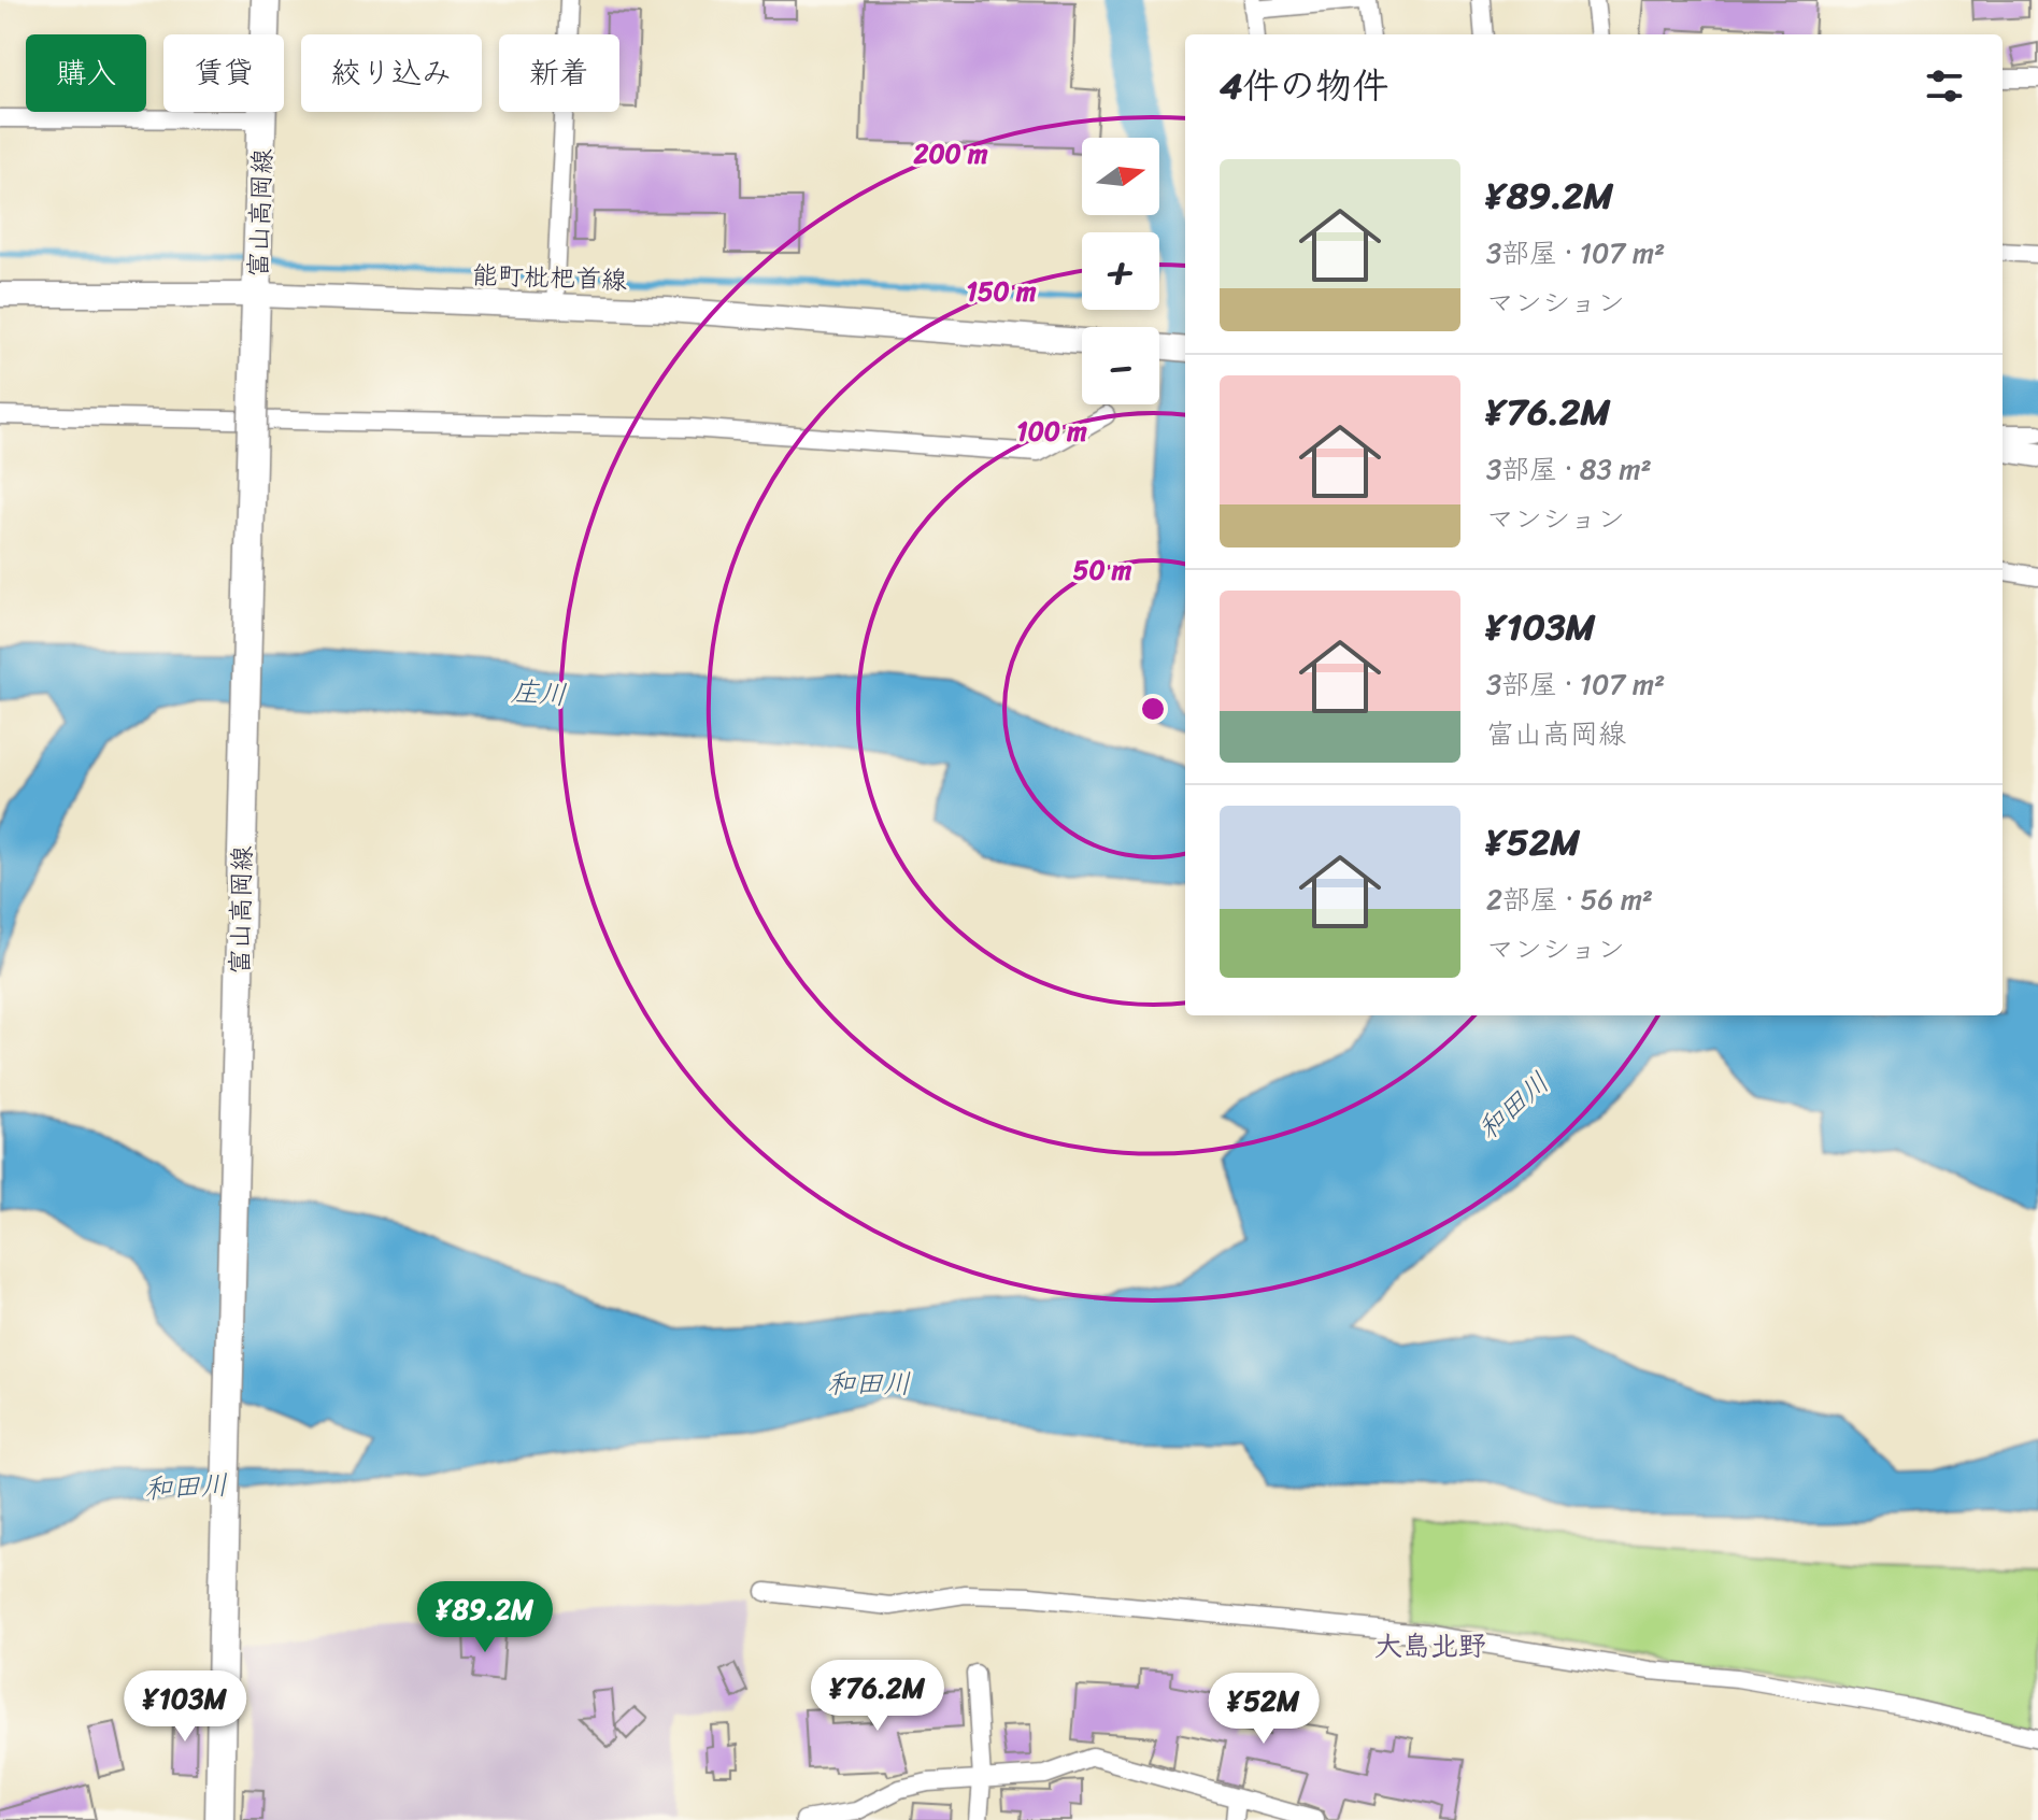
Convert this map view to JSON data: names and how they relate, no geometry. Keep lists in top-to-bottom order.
{
  "streets": {
    "main road": ["富山高岡線", "能町枇杷首線"]
  },
  "crossings": [
    ["富山高岡線", "能町枇杷首線"]
  ],
  "districts": ["大島北野"],
  "water": ["庄川", "和田川"],
  "north": "right",
  "page": {
    "chip": [
      "購入",
      "賃貸",
      "絞り込み",
      "新着"
    ],
    "heading": "4件の物件",
    "map_buttons": ["+", "−"],
    "list": [
      {
        "name": "¥89.2M",
        "note": "3部屋 · 107 m² · マンション"
      },
      {
        "name": "¥76.2M",
        "note": "3部屋 · 83 m² · マンション"
      },
      {
        "name": "¥103M",
        "note": "3部屋 · 107 m² · 富山高岡線"
      },
      {
        "name": "¥52M",
        "note": "2部屋 · 56 m² · マンション"
      }
    ],
    "price": [
      "¥89.2M",
      "¥76.2M",
      "¥103M",
      "¥52M"
    ]
  },
  "rings": [
    "200 m",
    "150 m",
    "100 m",
    "50 m"
  ]
}
